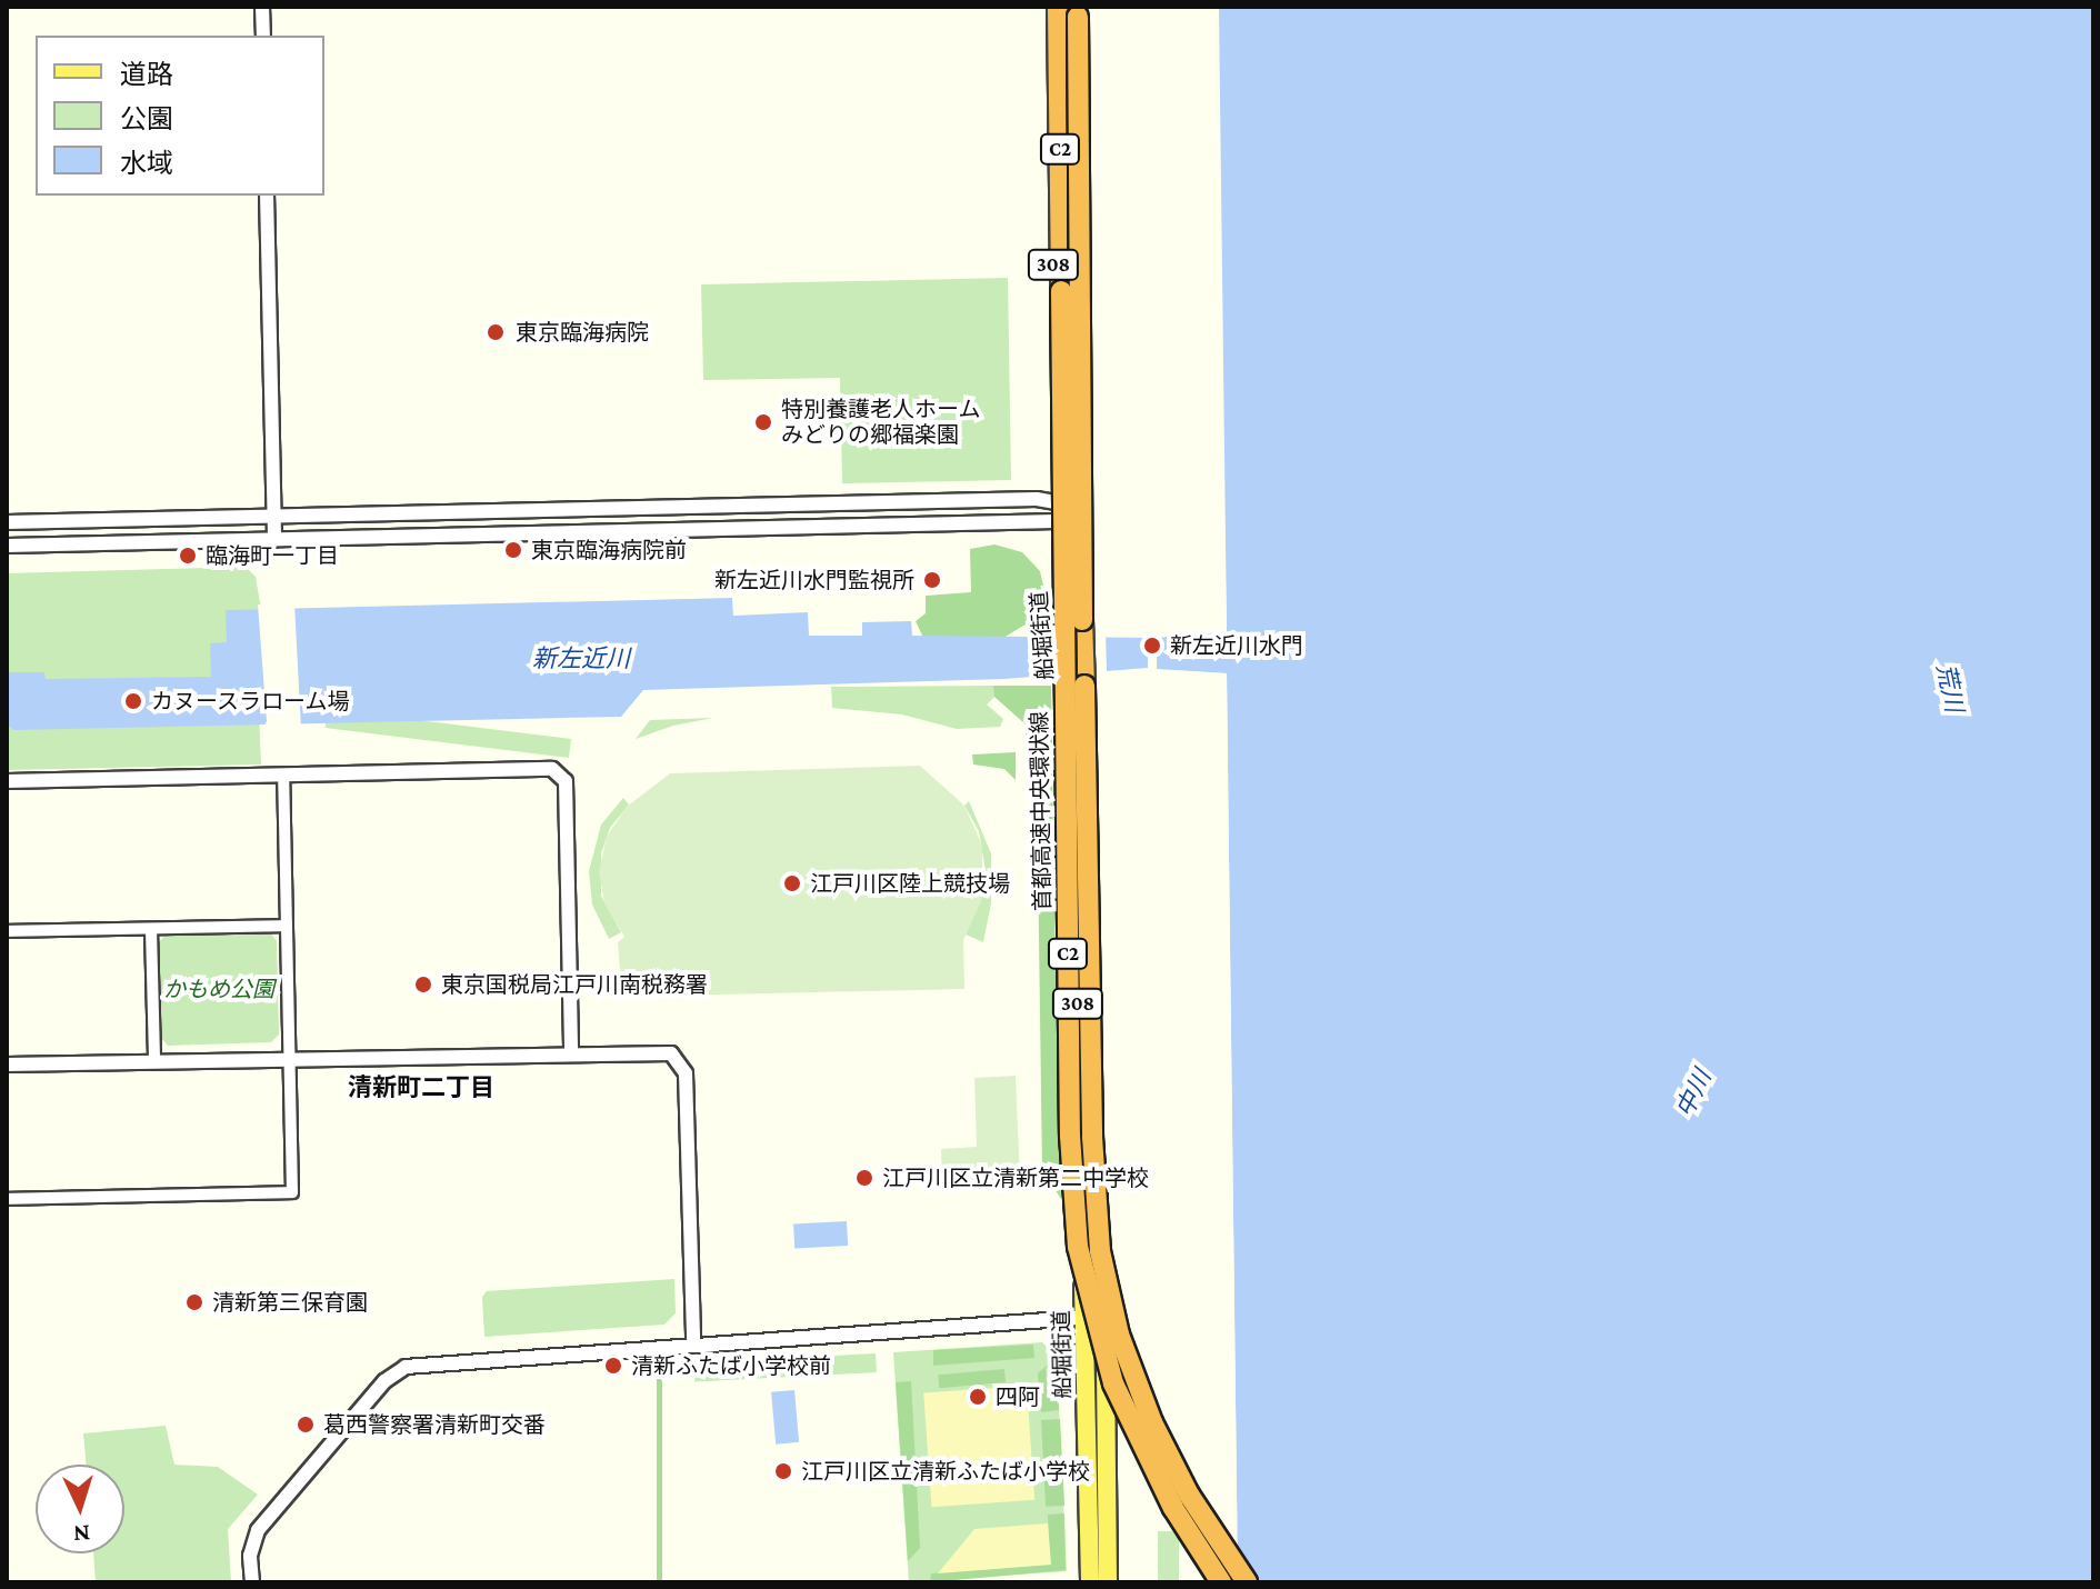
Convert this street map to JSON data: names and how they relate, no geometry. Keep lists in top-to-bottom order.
{
  "streets": {
    "highway": ["C2", "首都高速中央環状線"],
    "main road": ["308", "船堀街道"]
  },
  "crossings": [
    ["船堀街道", "首都高速中央環状線"]
  ],
  "districts": ["清新町二丁目"],
  "water": ["新左近川", "荒川", "中川"],
  "parks": ["かもめ公園"],
  "places": [
    "東京臨海病院",
    "特別養護老人ホーム みどりの郷福楽園",
    "東京臨海病院前",
    "臨海町一丁目",
    "新左近川水門監視所",
    "新左近川水門",
    "カヌースラローム場",
    "江戸川区陸上競技場",
    "東京国税局江戸川南税務署",
    "江戸川区立清新第二中学校",
    "清新第三保育園",
    "清新ふたば小学校前",
    "四阿",
    "葛西警察署清新町交番",
    "江戸川区立清新ふたば小学校"
  ],
  "legend": ["道路", "公園", "水域"],
  "north": "bottom"
}
